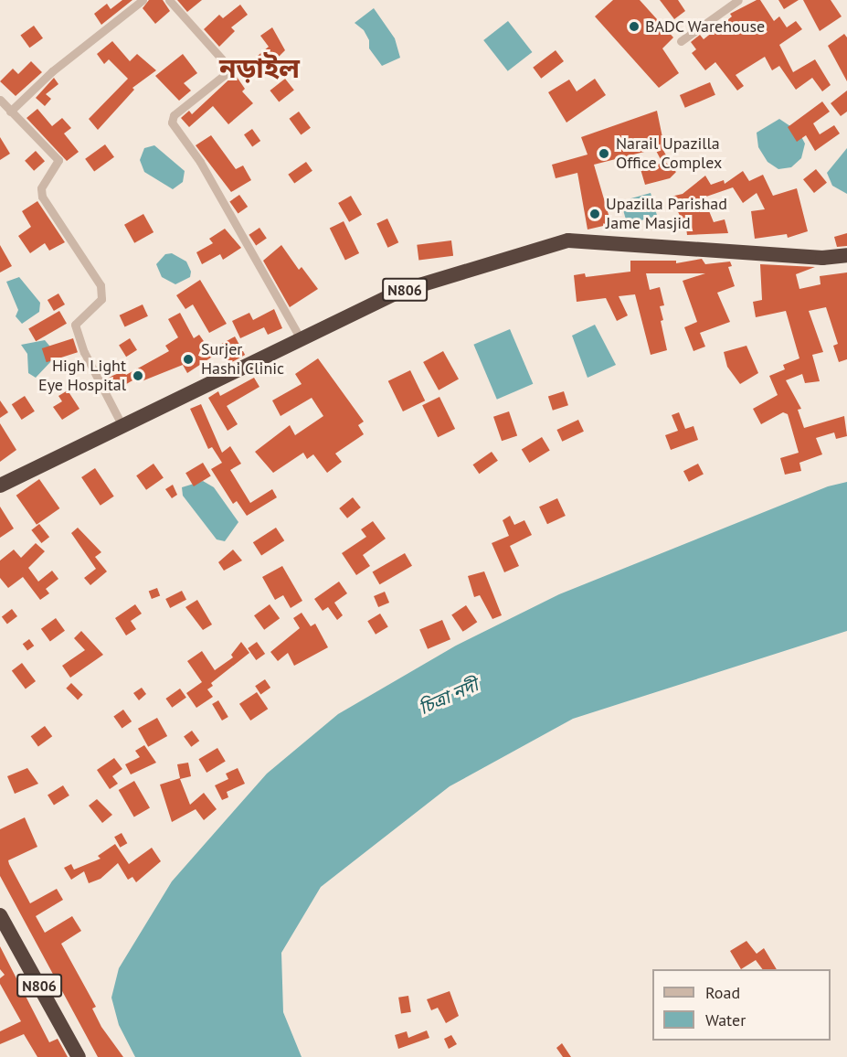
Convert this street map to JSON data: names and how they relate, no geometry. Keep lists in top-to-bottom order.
{
  "streets": {
    "highway": ["N806"]
  },
  "districts": ["নড়াইল"],
  "water": ["চিত্রা নদী"],
  "places": [
    "BADC Warehouse",
    "Narail Upazilla Office Complex",
    "Upazilla Parishad Jame Masjid",
    "Surjer Hashi Clinic",
    "High Light Eye Hospital"
  ],
  "legend": ["Road", "Water"]
}
